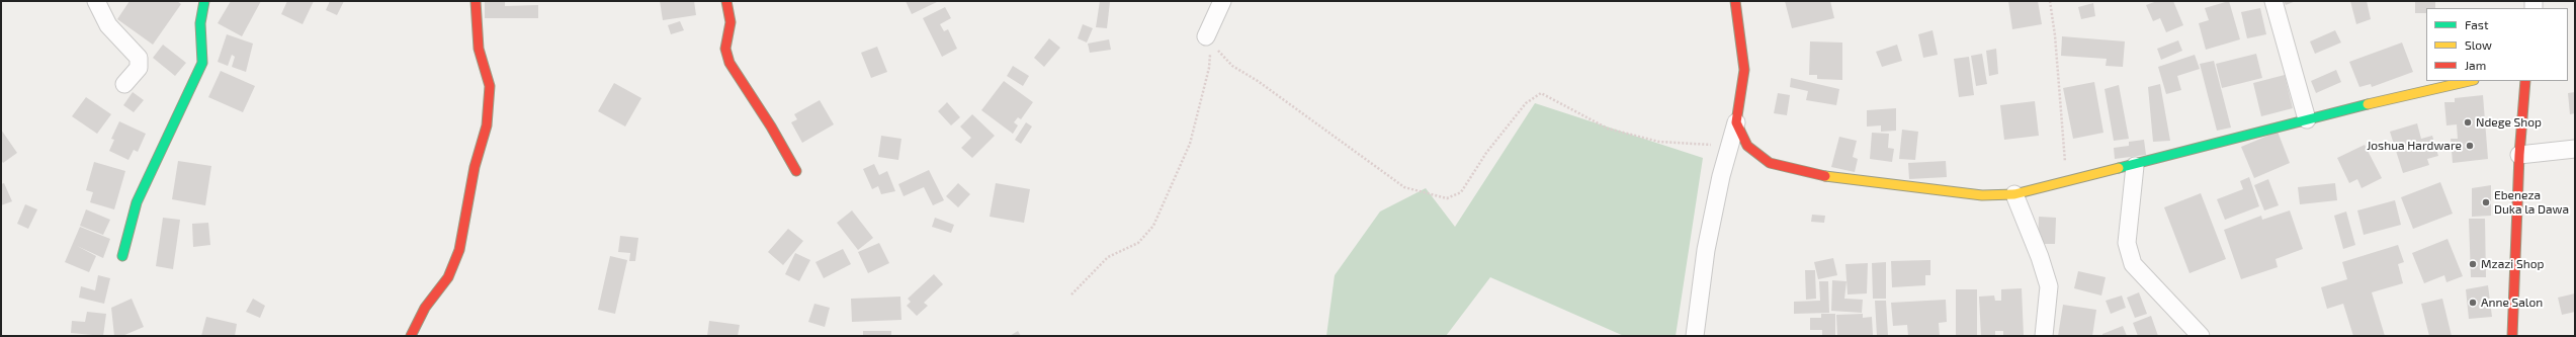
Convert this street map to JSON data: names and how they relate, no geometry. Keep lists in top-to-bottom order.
{
  "places": [
    "Ndege Shop",
    "Joshua Hardware",
    "Ebeneza Duka la Dawa",
    "Mzazi Shop",
    "Anne Salon"
  ],
  "legend": ["Fast", "Slow", "Jam"]
}
